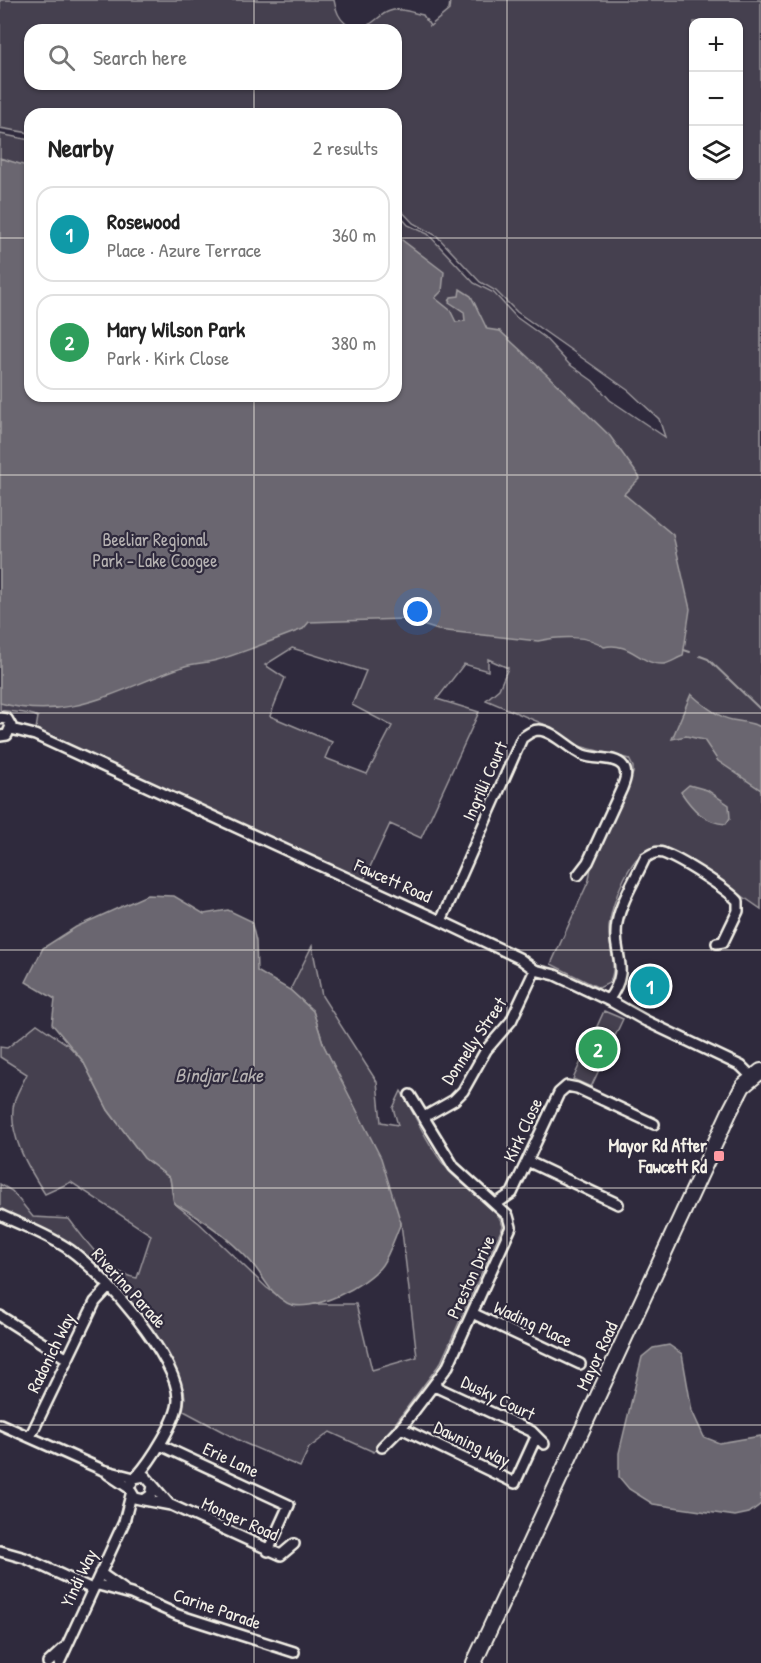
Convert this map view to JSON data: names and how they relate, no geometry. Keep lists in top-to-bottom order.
{
  "streets": {
    "main road": ["Mayor Road"],
    "street": [
      "Ingrilli Court",
      "Fawcett Road",
      "Donnelly Street",
      "Kirk Close",
      "Preston Drive",
      "Riverina Parade",
      "Wading Place",
      "Radonich Way",
      "Dusky Court",
      "Dawning Way",
      "Erie Lane",
      "Monger Road",
      "Yindi Way",
      "Carine Parade"
    ]
  },
  "crossings": [
    ["Ingrilli Court", "Fawcett Road"],
    ["Fawcett Road", "Donnelly Street"],
    ["Fawcett Road", "Mayor Road"],
    ["Donnelly Street", "Preston Drive"],
    ["Kirk Close", "Preston Drive"],
    ["Preston Drive", "Wading Place"],
    ["Preston Drive", "Dusky Court"],
    ["Preston Drive", "Dawning Way"],
    ["Riverina Parade", "Radonich Way"],
    ["Riverina Parade", "Yindi Way"],
    ["Dusky Court", "Dawning Way"],
    ["Erie Lane", "Monger Road"],
    ["Erie Lane", "Yindi Way"],
    ["Monger Road", "Yindi Way"],
    ["Yindi Way", "Carine Parade"]
  ],
  "water": ["Bindjar Lake"],
  "parks": ["Beeliar Regional Park - Lake Coogee"],
  "places": {
    "transit": ["Mayor Rd After Fawcett Rd"]
  },
  "page": {
    "map_buttons": ["+", "−"],
    "search": "Search here",
    "heading": ["Nearby", "2 results"],
    "list": [
      {
        "mark": "1",
        "name": "Rosewood",
        "note": "Place · Azure Terrace",
        "value": "360 m"
      },
      {
        "mark": "2",
        "name": "Mary Wilson Park",
        "note": "Park · Kirk Close",
        "value": "380 m"
      }
    ],
    "pins": ["1", "2"]
  }
}
